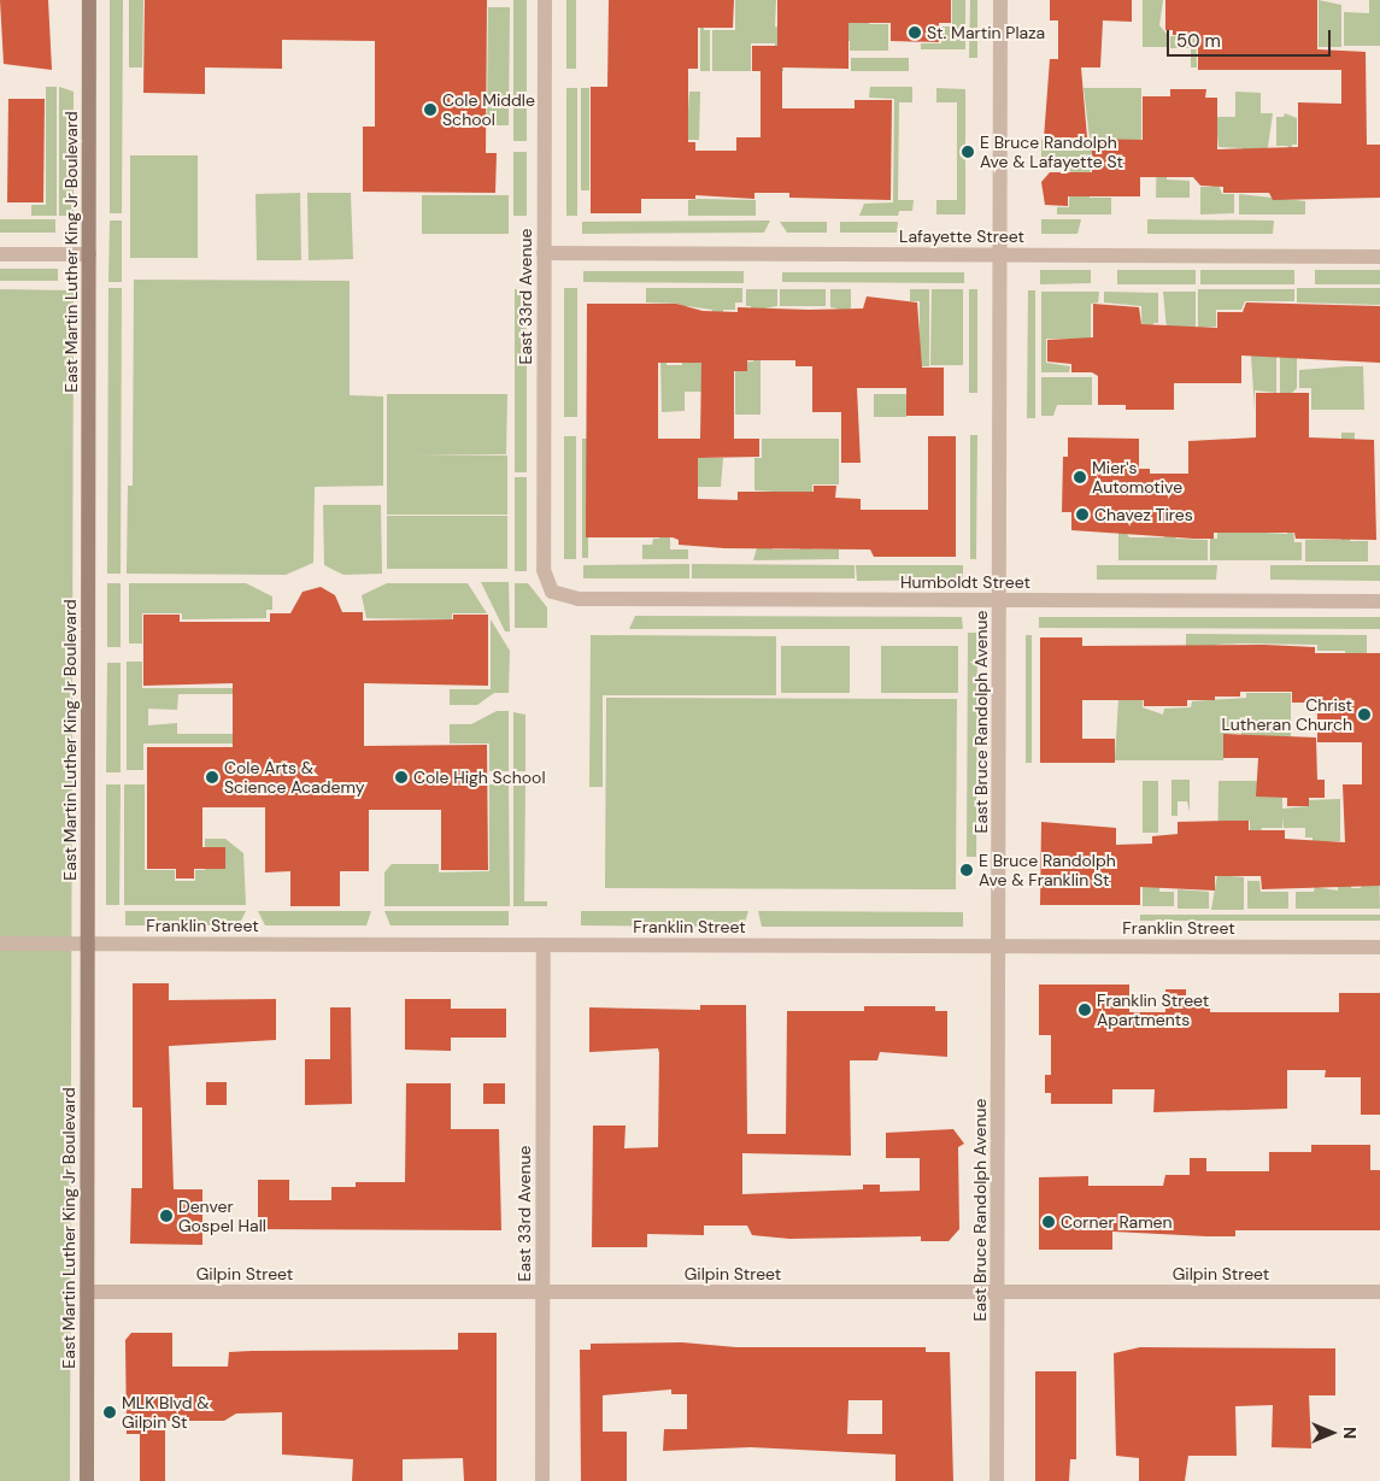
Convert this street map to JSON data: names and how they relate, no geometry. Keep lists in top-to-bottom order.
{
  "streets": {
    "main road": ["East Martin Luther King Jr Boulevard"],
    "street": [
      "Lafayette Street",
      "East 33rd Avenue",
      "Humboldt Street",
      "East Bruce Randolph Avenue",
      "Franklin Street",
      "Gilpin Street"
    ]
  },
  "crossings": [
    ["Lafayette Street", "East 33rd Avenue"],
    ["Lafayette Street", "East Bruce Randolph Avenue"],
    ["East Martin Luther King Jr Boulevard", "Franklin Street"],
    ["East Martin Luther King Jr Boulevard", "Gilpin Street"],
    ["East 33rd Avenue", "Humboldt Street"],
    ["East 33rd Avenue", "Franklin Street"],
    ["East 33rd Avenue", "Gilpin Street"],
    ["Humboldt Street", "East Bruce Randolph Avenue"],
    ["East Bruce Randolph Avenue", "Franklin Street"],
    ["East Bruce Randolph Avenue", "Gilpin Street"]
  ],
  "places": [
    "St. Martin Plaza",
    "Cole Middle School",
    "E Bruce Randolph Ave & Lafayette St",
    "Mier's Automotive",
    "Chavez Tires",
    "Christ Lutheran Church",
    "Cole Arts & Science Academy",
    "Cole High School",
    "E Bruce Randolph Ave & Franklin St",
    "Franklin Street Apartments",
    "Denver Gospel Hall",
    "Corner Ramen",
    "MLK Blvd & Gilpin St"
  ],
  "scale_bar": "50 m",
  "north": "right"
}
